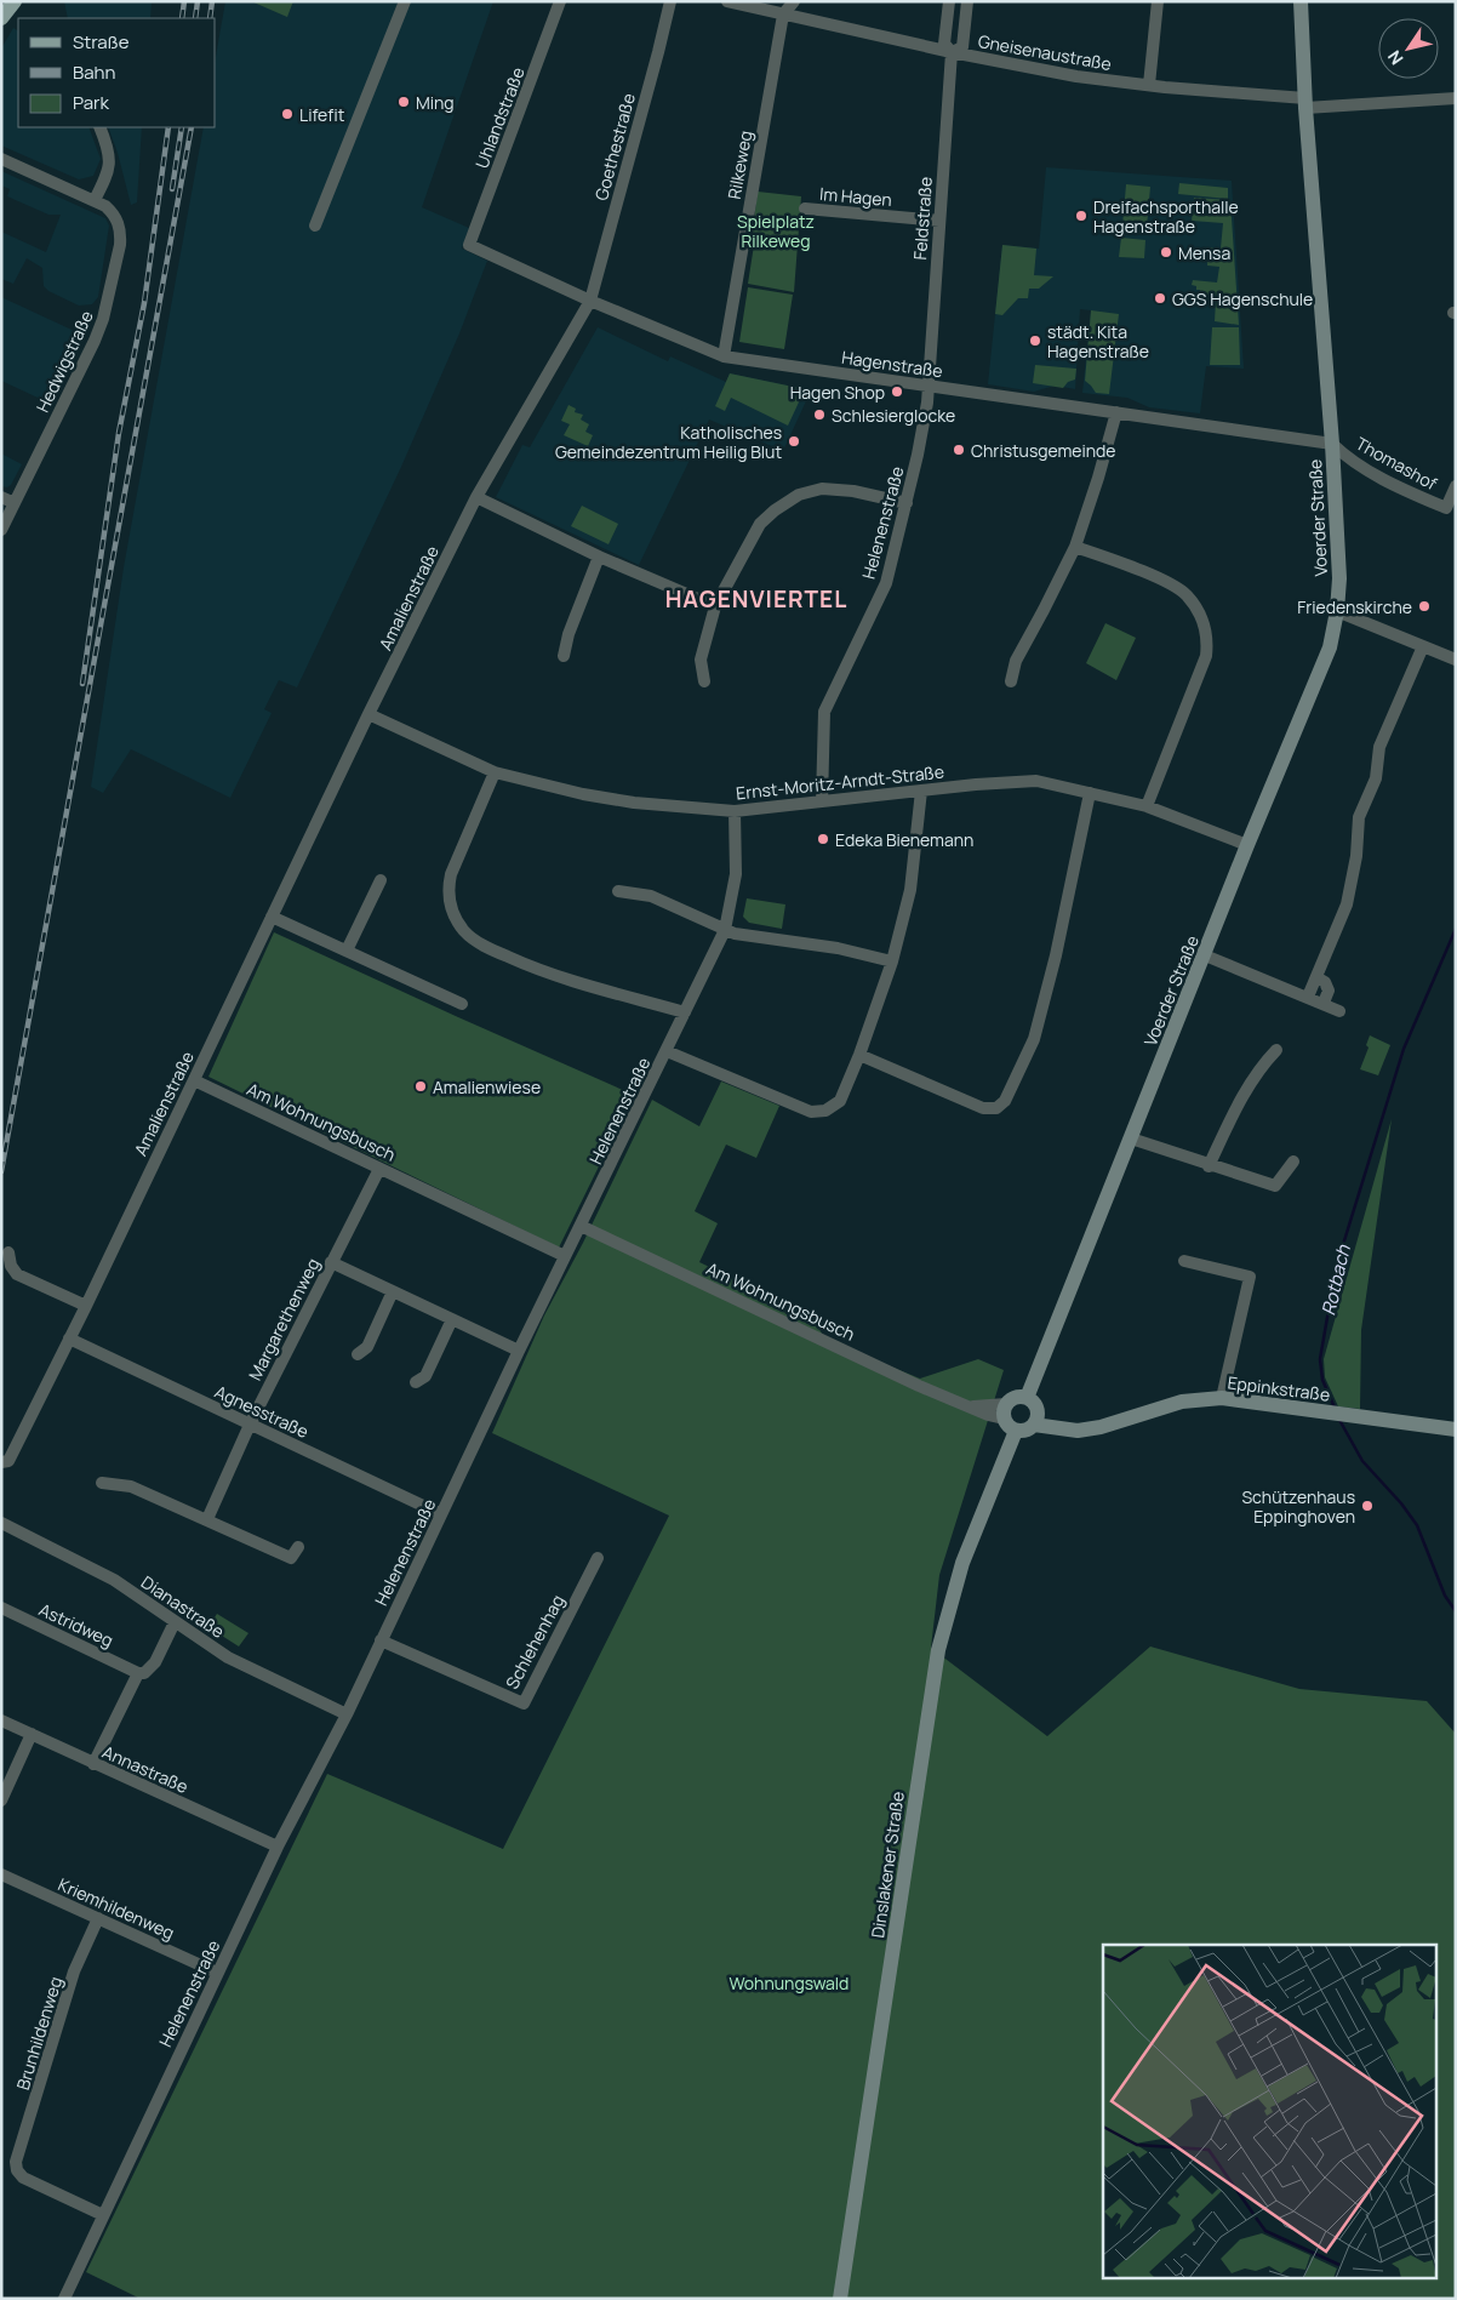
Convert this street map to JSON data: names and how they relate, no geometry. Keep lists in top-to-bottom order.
{
  "streets": {
    "main road": ["Voerder Straße", "Eppinkstraße", "Dinslakener Straße"],
    "street": [
      "Gneisenaustraße",
      "Uhlandstraße",
      "Goethestraße",
      "Rilkeweg",
      "Im Hagen",
      "Feldstraße",
      "Hedwigstraße",
      "Hagenstraße",
      "Thomashof",
      "Helenenstraße",
      "Amalienstraße",
      "Ernst-Moritz-Arndt-Straße",
      "Am Wohnungsbusch",
      "Margarethenweg",
      "Agnesstraße",
      "Dianastraße",
      "Astridweg",
      "Schlehenhag",
      "Annastraße",
      "Kriemhildenweg",
      "Brunhildenweg"
    ]
  },
  "crossings": [
    ["Gneisenaustraße", "Rilkeweg"],
    ["Gneisenaustraße", "Feldstraße"],
    ["Gneisenaustraße", "Voerder Straße"],
    ["Uhlandstraße", "Hagenstraße"],
    ["Goethestraße", "Hagenstraße"],
    ["Goethestraße", "Amalienstraße"],
    ["Rilkeweg", "Hagenstraße"],
    ["Im Hagen", "Feldstraße"],
    ["Feldstraße", "Hagenstraße"],
    ["Feldstraße", "Helenenstraße"],
    ["Hagenstraße", "Thomashof"],
    ["Hagenstraße", "Voerder Straße"],
    ["Hagenstraße", "Helenenstraße"],
    ["Hagenstraße", "Amalienstraße"],
    ["Thomashof", "Voerder Straße"],
    ["Voerder Straße", "Ernst-Moritz-Arndt-Straße"],
    ["Voerder Straße", "Am Wohnungsbusch"],
    ["Voerder Straße", "Eppinkstraße"],
    ["Voerder Straße", "Dinslakener Straße"],
    ["Helenenstraße", "Ernst-Moritz-Arndt-Straße"],
    ["Helenenstraße", "Am Wohnungsbusch"],
    ["Helenenstraße", "Agnesstraße"],
    ["Helenenstraße", "Dianastraße"],
    ["Helenenstraße", "Schlehenhag"],
    ["Helenenstraße", "Annastraße"],
    ["Helenenstraße", "Kriemhildenweg"],
    ["Helenenstraße", "Brunhildenweg"],
    ["Amalienstraße", "Ernst-Moritz-Arndt-Straße"],
    ["Amalienstraße", "Am Wohnungsbusch"],
    ["Amalienstraße", "Agnesstraße"],
    ["Am Wohnungsbusch", "Margarethenweg"],
    ["Am Wohnungsbusch", "Eppinkstraße"],
    ["Am Wohnungsbusch", "Dinslakener Straße"],
    ["Margarethenweg", "Agnesstraße"],
    ["Eppinkstraße", "Dinslakener Straße"],
    ["Kriemhildenweg", "Brunhildenweg"]
  ],
  "districts": ["HAGENVIERTEL"],
  "water": ["Rotbach"],
  "parks": ["Spielplatz Rilkeweg", "Wohnungswald"],
  "places": [
    "Ming",
    "Lifefit",
    "Dreifachsporthalle Hagenstraße",
    "Mensa",
    "GGS Hagenschule",
    "städt. Kita Hagenstraße",
    "Hagen Shop",
    "Schlesierglocke",
    "Katholisches Gemeindezentrum Heilig Blut",
    "Christusgemeinde",
    "Friedenskirche",
    "Edeka Bienemann",
    "Amalienwiese",
    "Schützenhaus Eppinghoven"
  ],
  "legend": ["Straße", "Bahn", "Park"],
  "north": "bottom left"
}
